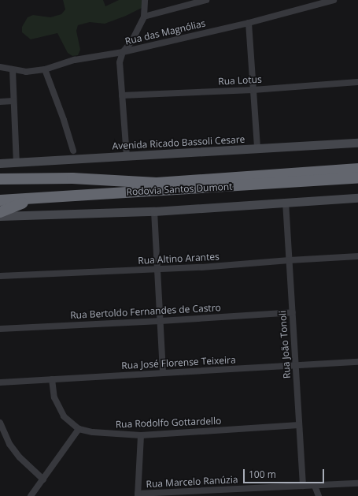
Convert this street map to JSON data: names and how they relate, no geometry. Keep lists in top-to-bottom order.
{
  "streets": {
    "highway": ["Rodovia Santos Dumont"],
    "street": [
      "Rua das Magnólias",
      "Rua Lotus",
      "Avenida Ricado Bassoli Cesare",
      "Rua Altino Arantes",
      "Rua Bertoldo Fernandes de Castro",
      "Rua João Tonoli",
      "Rua José Florense Teixeira",
      "Rua Rodolfo Gottardello",
      "Rua Marcelo Ranúzia"
    ]
  },
  "crossings": [
    ["Rua Altino Arantes", "Rua João Tonoli"],
    ["Rua Bertoldo Fernandes de Castro", "Rua João Tonoli"],
    ["Rua João Tonoli", "Rua José Florense Teixeira"],
    ["Rua João Tonoli", "Rua Rodolfo Gottardello"],
    ["Rua João Tonoli", "Rua Marcelo Ranúzia"]
  ],
  "scale_bar": "100 m"
}
